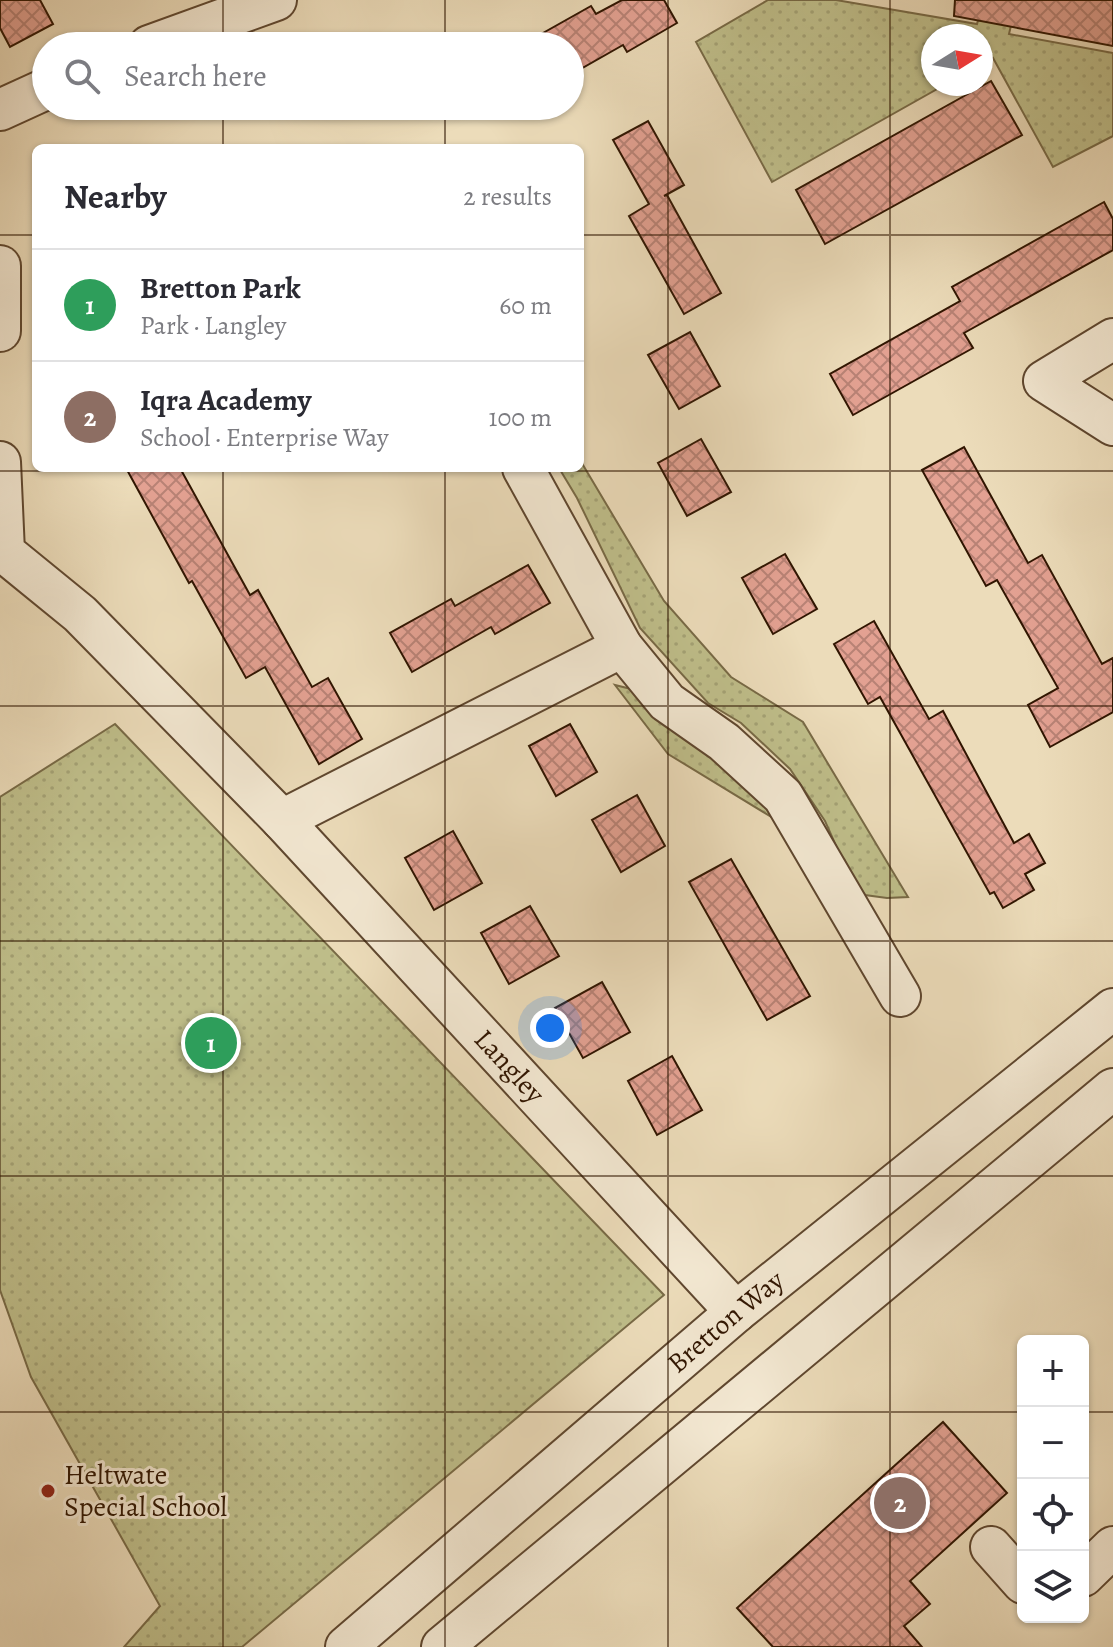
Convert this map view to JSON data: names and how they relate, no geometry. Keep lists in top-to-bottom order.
{
  "streets": {
    "street": ["Langley", "Bretton Way"]
  },
  "crossings": [
    ["Langley", "Bretton Way"]
  ],
  "places": ["Heltwate Special School"],
  "north": "right",
  "page": {
    "search": "Search here",
    "heading": ["Nearby", "2 results"],
    "list": [
      {
        "mark": "1",
        "name": "Bretton Park",
        "note": "Park · Langley",
        "value": "60 m"
      },
      {
        "mark": "2",
        "name": "Iqra Academy",
        "note": "School · Enterprise Way",
        "value": "100 m"
      }
    ],
    "pins": ["1", "2"],
    "map_buttons": ["+", "−"]
  }
}
